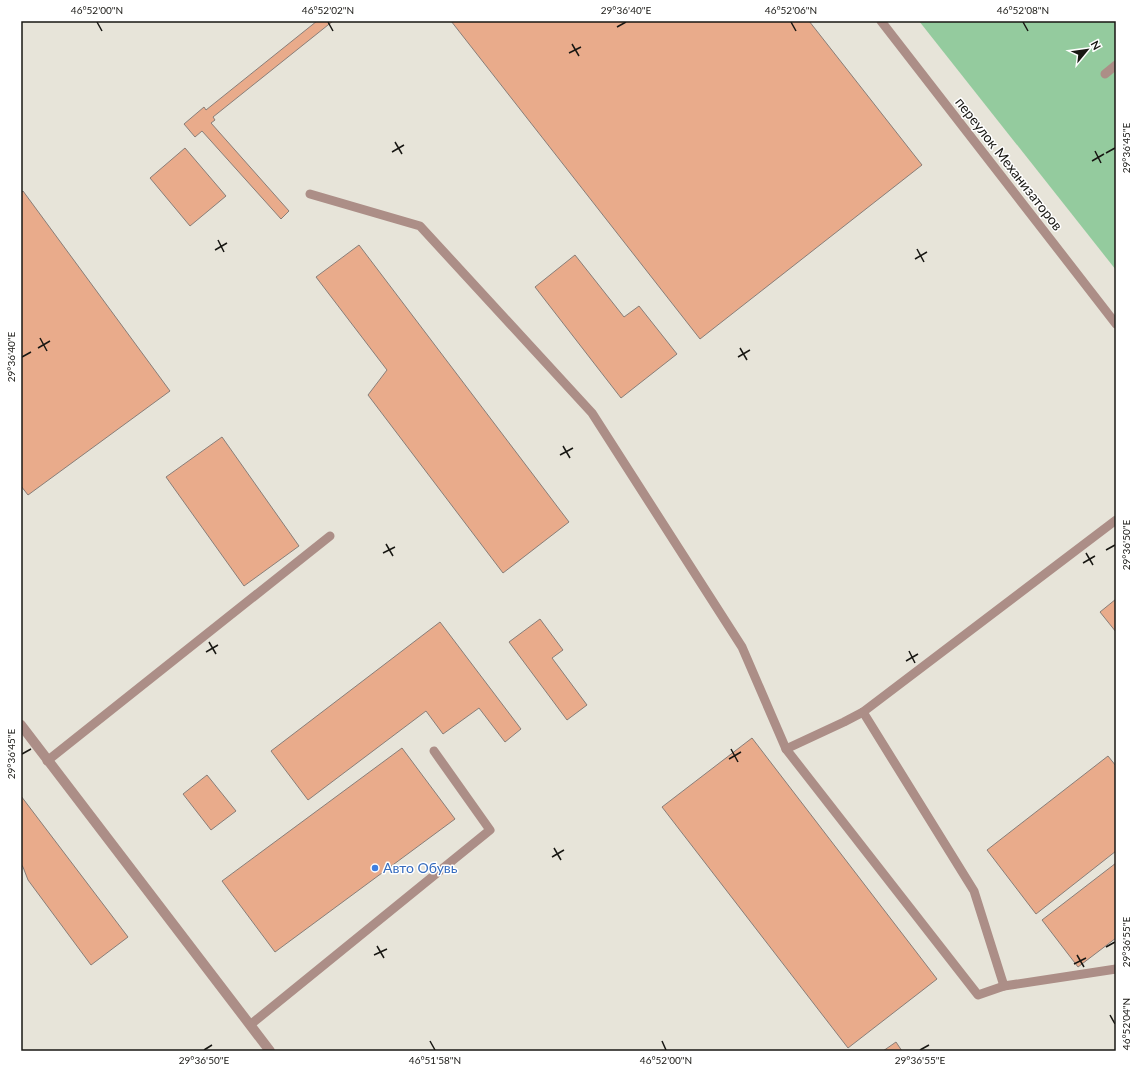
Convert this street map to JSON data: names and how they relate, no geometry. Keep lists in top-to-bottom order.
{
  "streets": {
    "lane": ["переулок Механизаторов"]
  },
  "places": ["Авто Обувь"],
  "north": "top right",
  "coordinates": [
    "46°52'00\"N",
    "46°52'02\"N",
    "29°36'40\"E",
    "46°52'06\"N",
    "46°52'08\"N",
    "29°36'45\"E",
    "29°36'50\"E",
    "29°36'55\"E",
    "46°52'04\"N",
    "46°51'58\"N"
  ]
}
